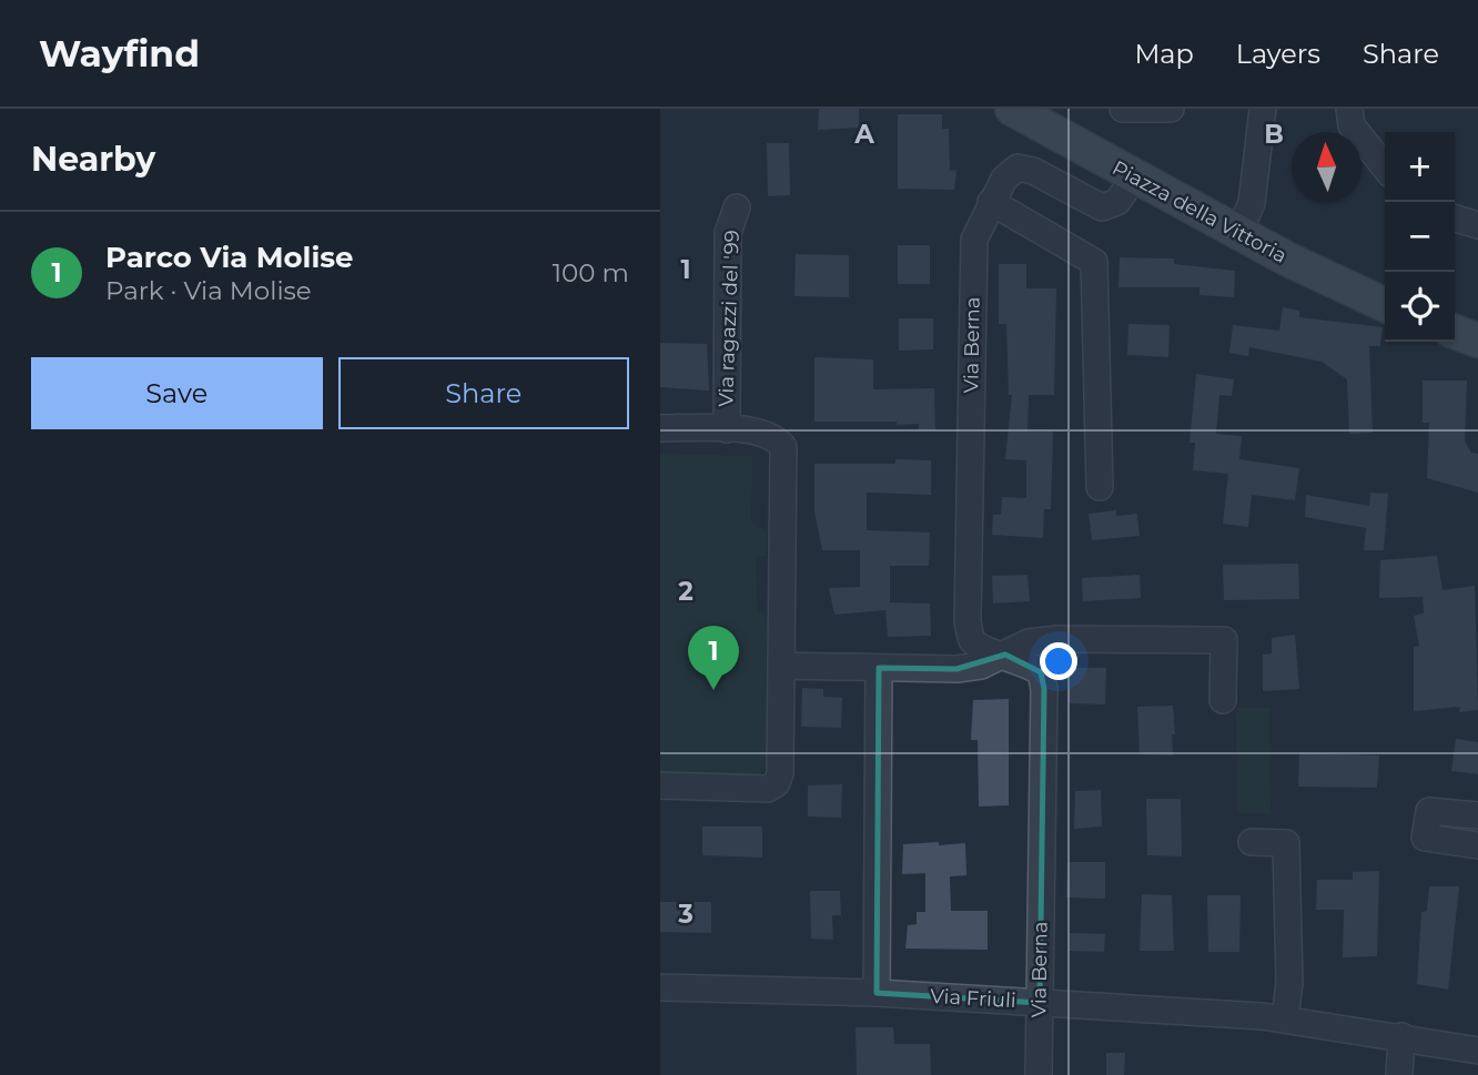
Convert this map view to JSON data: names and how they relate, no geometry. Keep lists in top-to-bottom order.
{
  "streets": {
    "main road": ["Piazza della Vittoria"],
    "street": ["Via ragazzi del '99", "Via Berna", "Via Friuli"]
  },
  "crossings": [
    ["Piazza della Vittoria", "Via Berna"],
    ["Via Berna", "Via Friuli"]
  ],
  "north": "top",
  "page": {
    "header": "Wayfind",
    "nav": ["Map", "Layers", "Share"],
    "heading": "Nearby",
    "map_buttons": ["+", "−"],
    "list": [
      {
        "mark": "1",
        "name": "Parco Via Molise",
        "note": "Park · Via Molise",
        "value": "100 m"
      }
    ],
    "buttons": ["Save", "Share"],
    "pins": "1"
  },
  "grid": {
    "columns": ["A", "B"],
    "rows": ["1", "2", "3"]
  }
}
